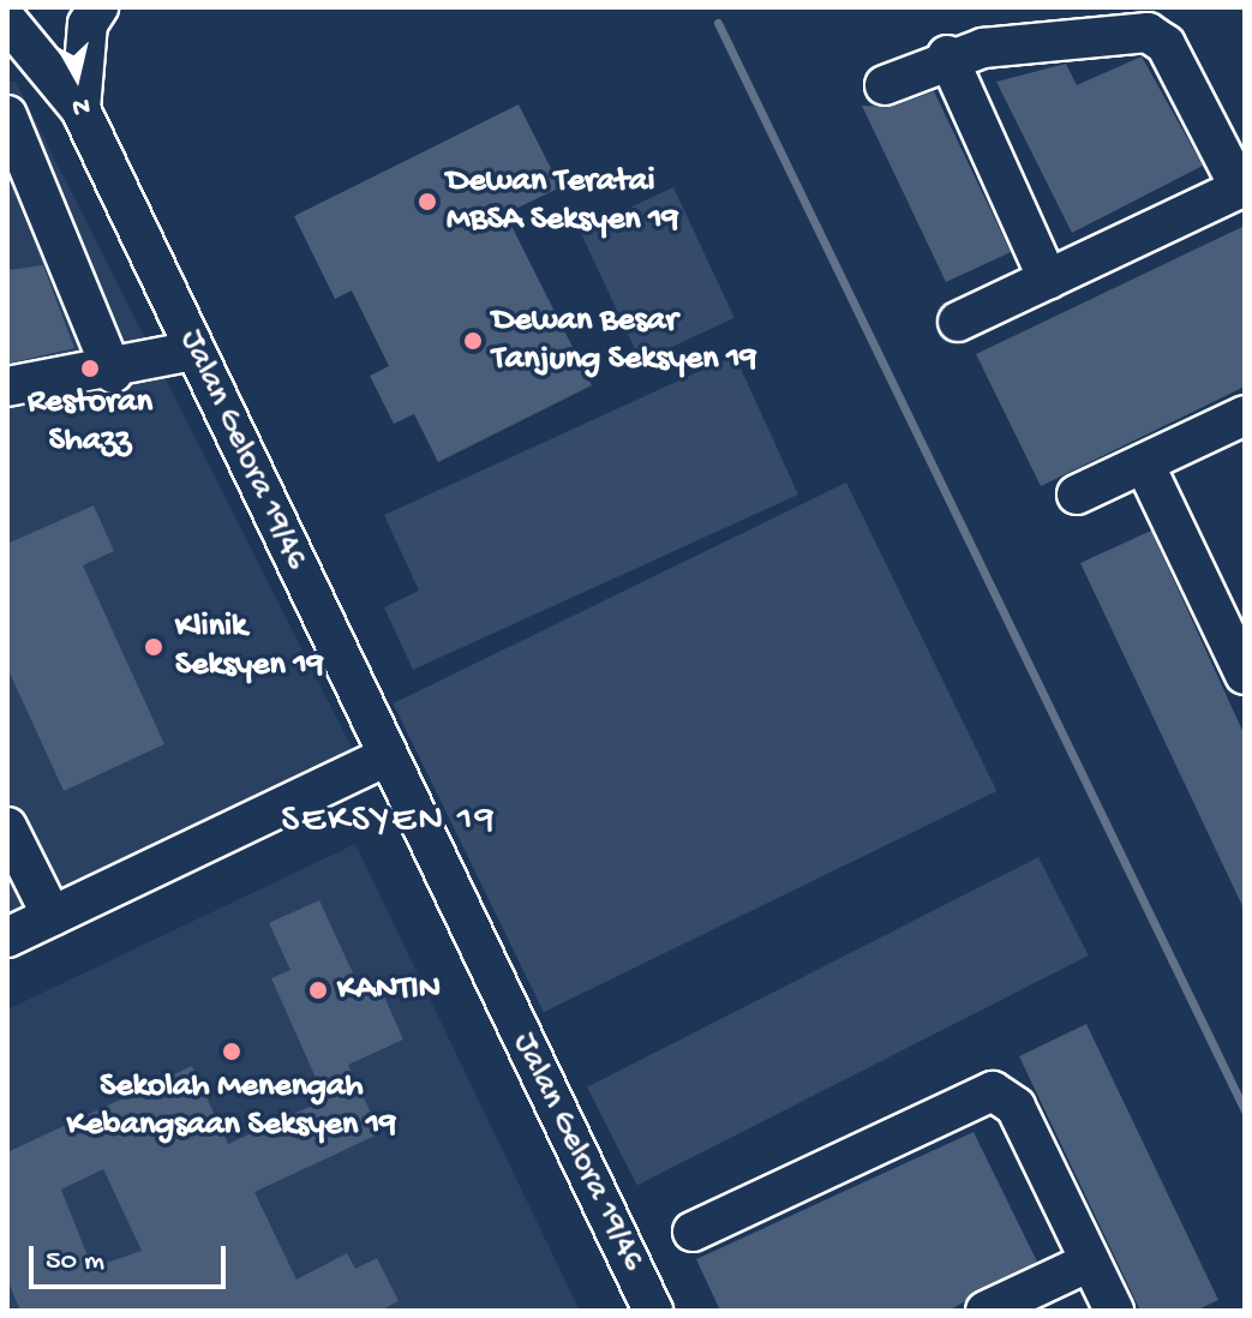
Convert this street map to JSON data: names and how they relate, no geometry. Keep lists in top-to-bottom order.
{
  "streets": {
    "street": ["Jalan Gelora 19/46"]
  },
  "districts": ["SEKSYEN 19"],
  "places": [
    "Dewan Teratai MBSA Seksyen 19",
    "Dewan Besar Tanjung Seksyen 19",
    "Restoran Shazz",
    "Klinik Seksyen 19",
    "KANTIN",
    "Sekolah Menengah Kebangsaan Seksyen 19"
  ],
  "scale_bar": "50 m",
  "north": "bottom"
}
